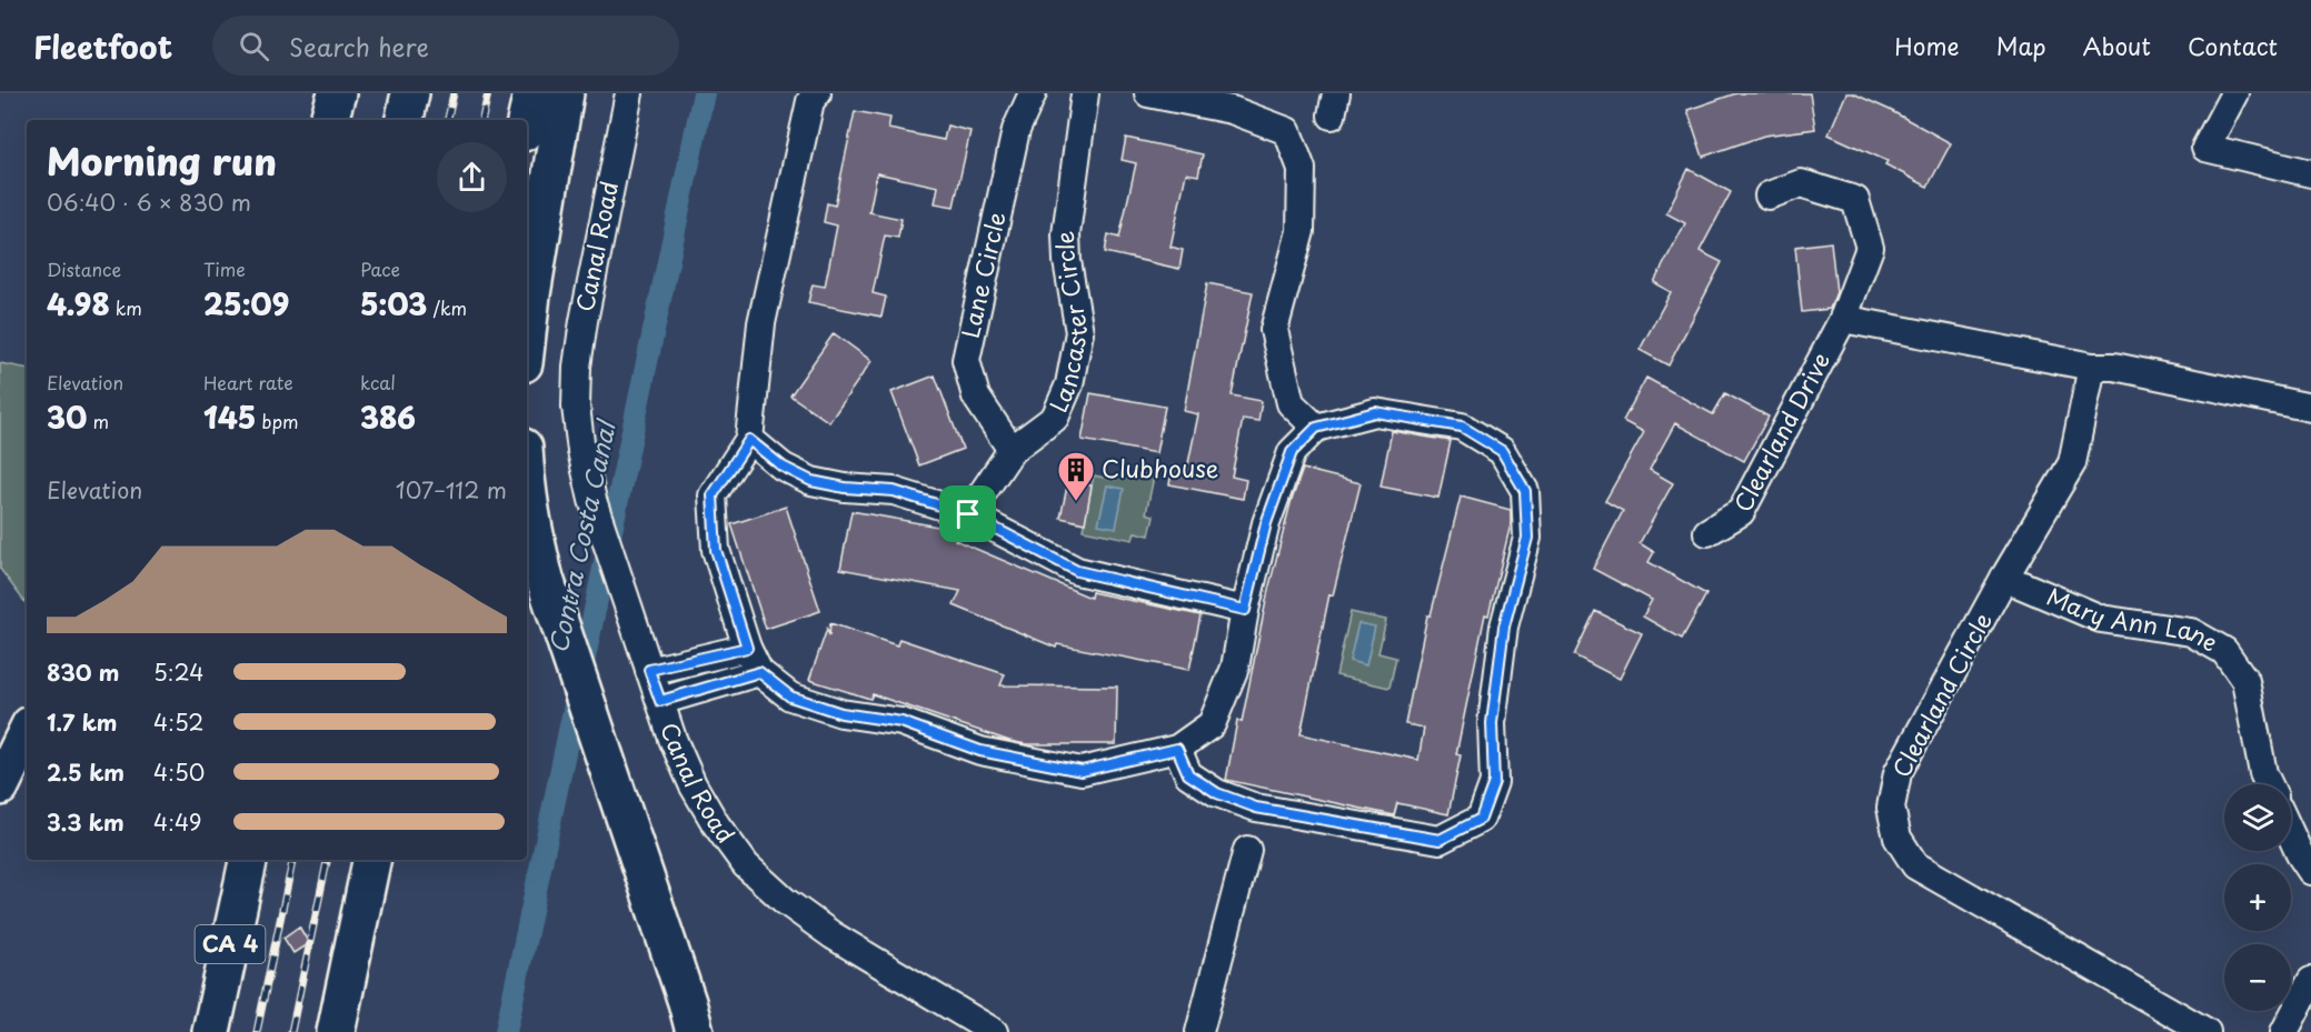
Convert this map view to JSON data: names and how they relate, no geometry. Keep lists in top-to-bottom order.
{
  "streets": {
    "highway": ["CA 4"],
    "street": [
      "Canal Road",
      "Lane Circle",
      "Lancaster Circle",
      "Clearland Drive",
      "Mary Ann Lane",
      "Clearland Circle"
    ]
  },
  "crossings": [
    ["Lane Circle", "Lancaster Circle"],
    ["Mary Ann Lane", "Clearland Circle"]
  ],
  "water": ["Contra Costa Canal"],
  "places": {
    "building": ["Clubhouse"]
  },
  "page": {
    "header": "Fleetfoot",
    "search": "Search here",
    "nav": [
      "Home",
      "Map",
      "About",
      "Contact"
    ],
    "heading": ["Morning run", "06:40 · 6 × 830 m"],
    "stats": [
      ["Distance", "4.98 km"],
      ["Time", "25:09"],
      ["Pace", "5:03 /km"],
      ["Elevation", "30 m"],
      ["Heart rate", "145 bpm"],
      ["kcal", "386"]
    ],
    "chart": ["Elevation", "107–112 m"],
    "list": [
      {
        "name": "830 m",
        "note": "5:24"
      },
      {
        "name": "1.7 km",
        "note": "4:52"
      },
      {
        "name": "2.5 km",
        "note": "4:50"
      },
      {
        "name": "3.3 km",
        "note": "4:49"
      }
    ],
    "map_buttons": ["+", "−"]
  }
}
